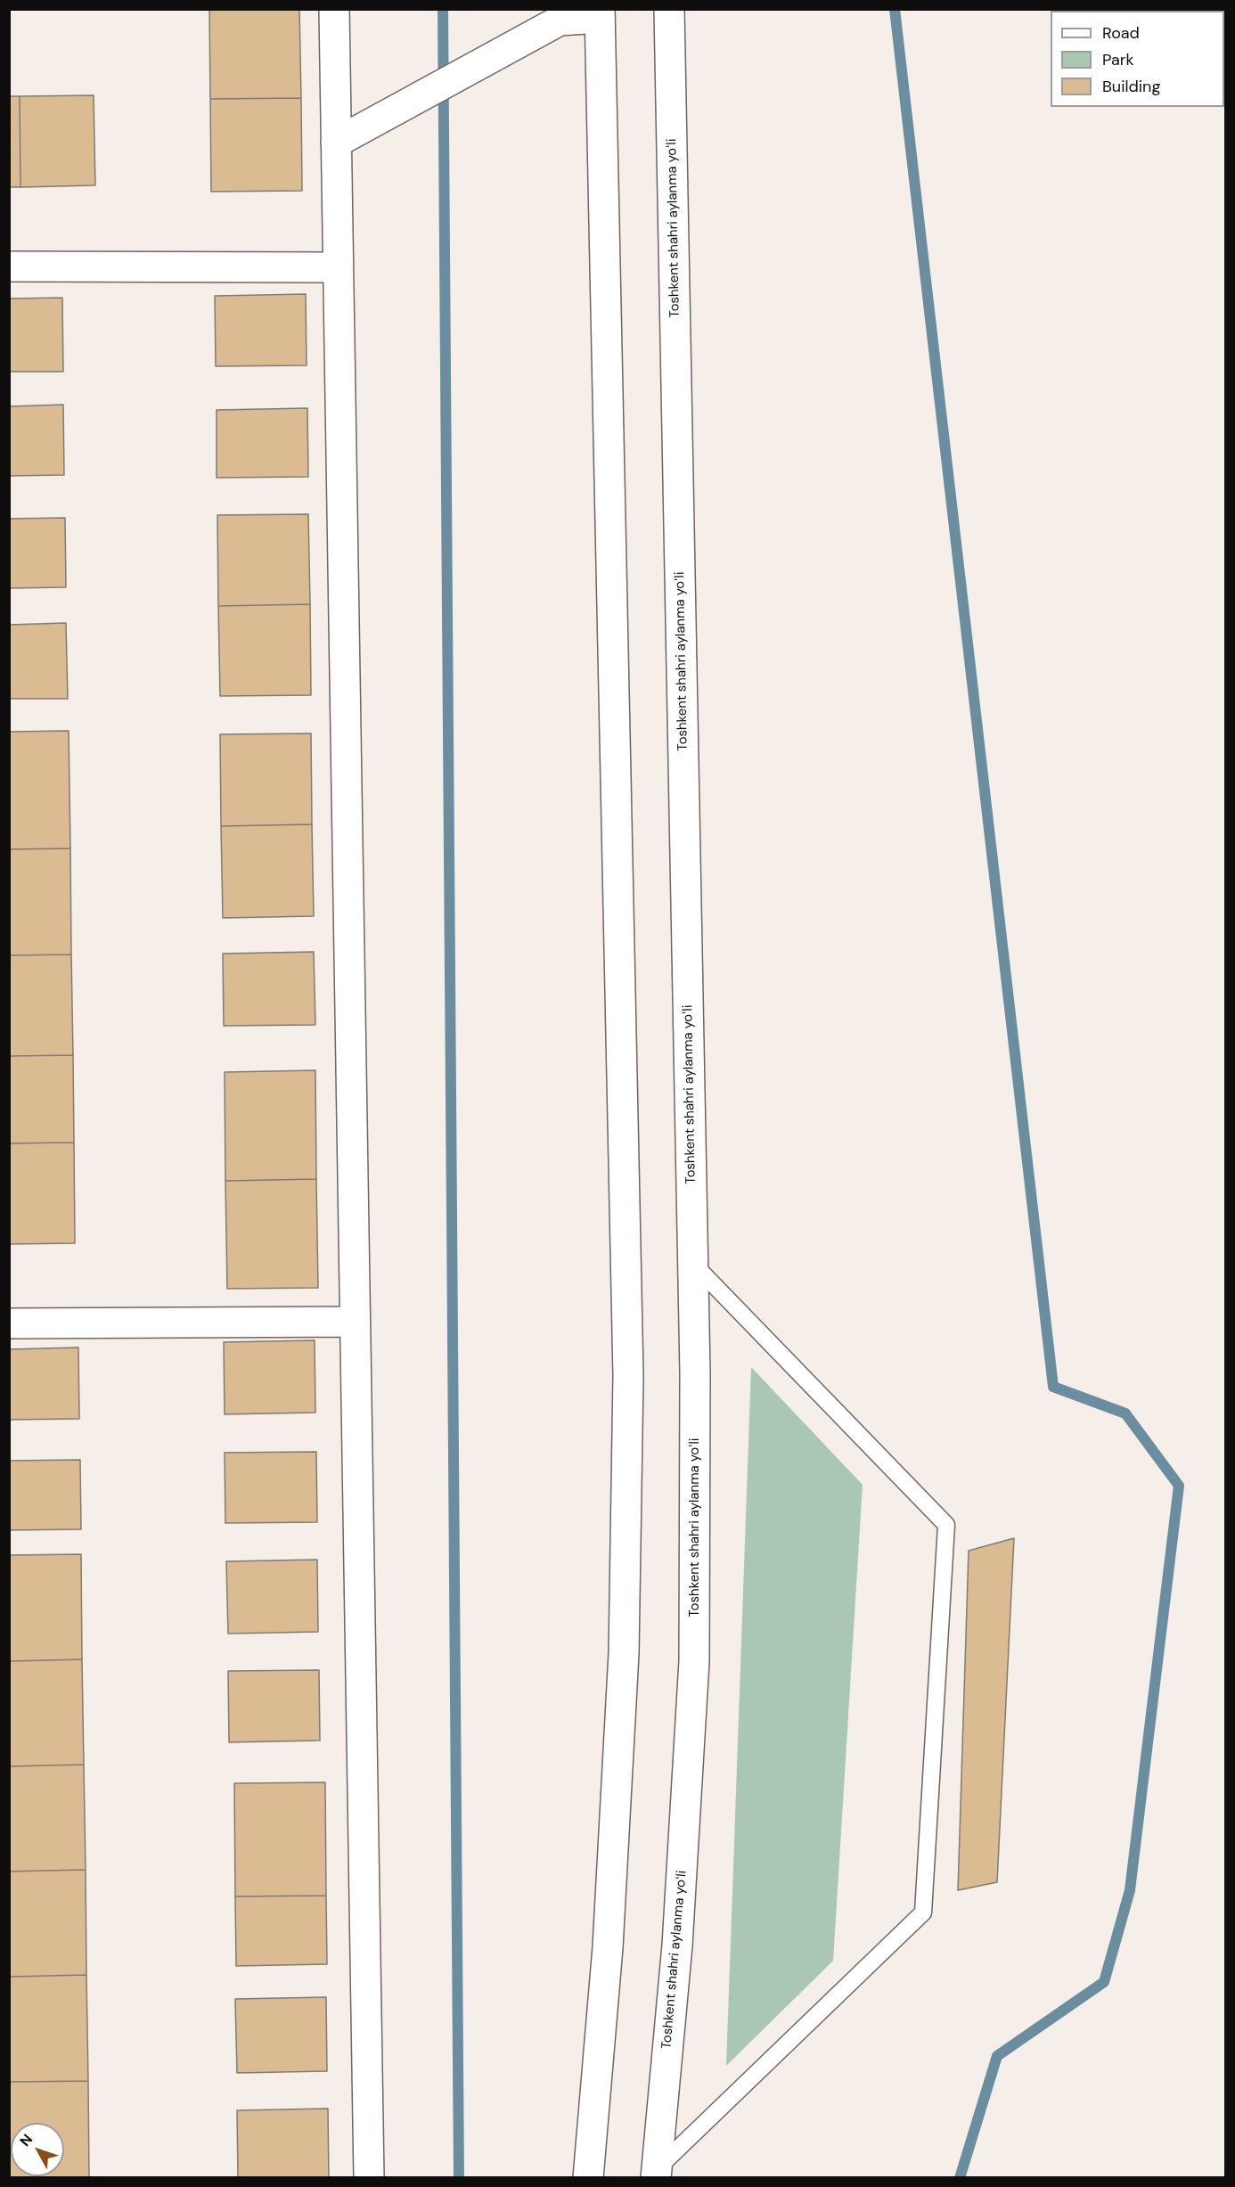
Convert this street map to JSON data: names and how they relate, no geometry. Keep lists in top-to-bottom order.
{
  "streets": {
    "main road": ["Toshkent shahri aylanma yoʻli"]
  },
  "legend": ["Road", "Park", "Building"],
  "north": "top left"
}
